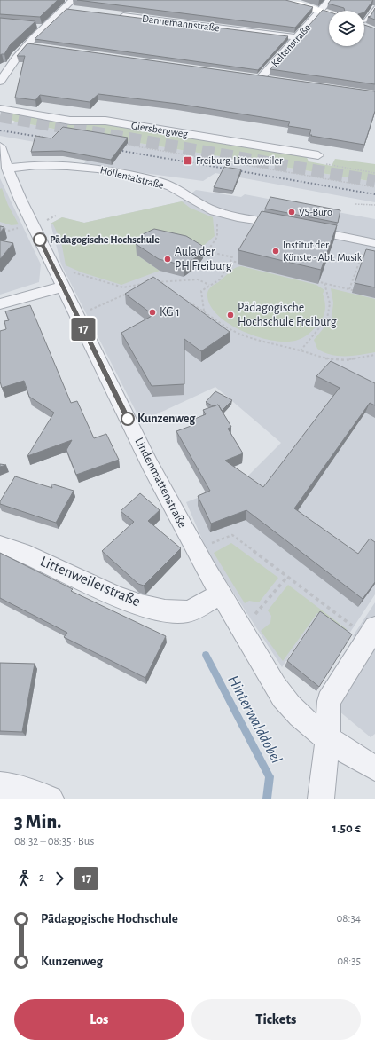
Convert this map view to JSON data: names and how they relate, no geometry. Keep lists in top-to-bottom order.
{
  "streets": {
    "street": [
      "Dannemannstraße",
      "Keltenstraße",
      "Giersbergweg",
      "Höllentalstraße",
      "Lindenmattenstraße",
      "Littenweilerstraße"
    ]
  },
  "crossings": [
    ["Dannemannstraße", "Keltenstraße"],
    ["Höllentalstraße", "Lindenmattenstraße"],
    ["Lindenmattenstraße", "Littenweilerstraße"]
  ],
  "water": ["Hinterwalddobel"],
  "places": {
    "transit": ["Freiburg-Littenweiler"],
    "other": [
      "VS-Büro",
      "Pädagogische Hochschule",
      "Institut der Künste - Abt. Musik",
      "Aula der PH Freiburg",
      "KG 1",
      "Pädagogische Hochschule Freiburg",
      "Kunzenweg"
    ]
  },
  "lines": ["bus line 17"],
  "page": {
    "on_map": "17",
    "heading": ["3 Min.", "08:32 – 08:35 · Bus", "1.50 €"],
    "legs": ["2", "17"],
    "list": [
      {
        "name": "Pädagogische Hochschule",
        "value": "08:34"
      },
      {
        "name": "Kunzenweg",
        "value": "08:35"
      }
    ],
    "buttons": ["Los", "Tickets"]
  }
}
